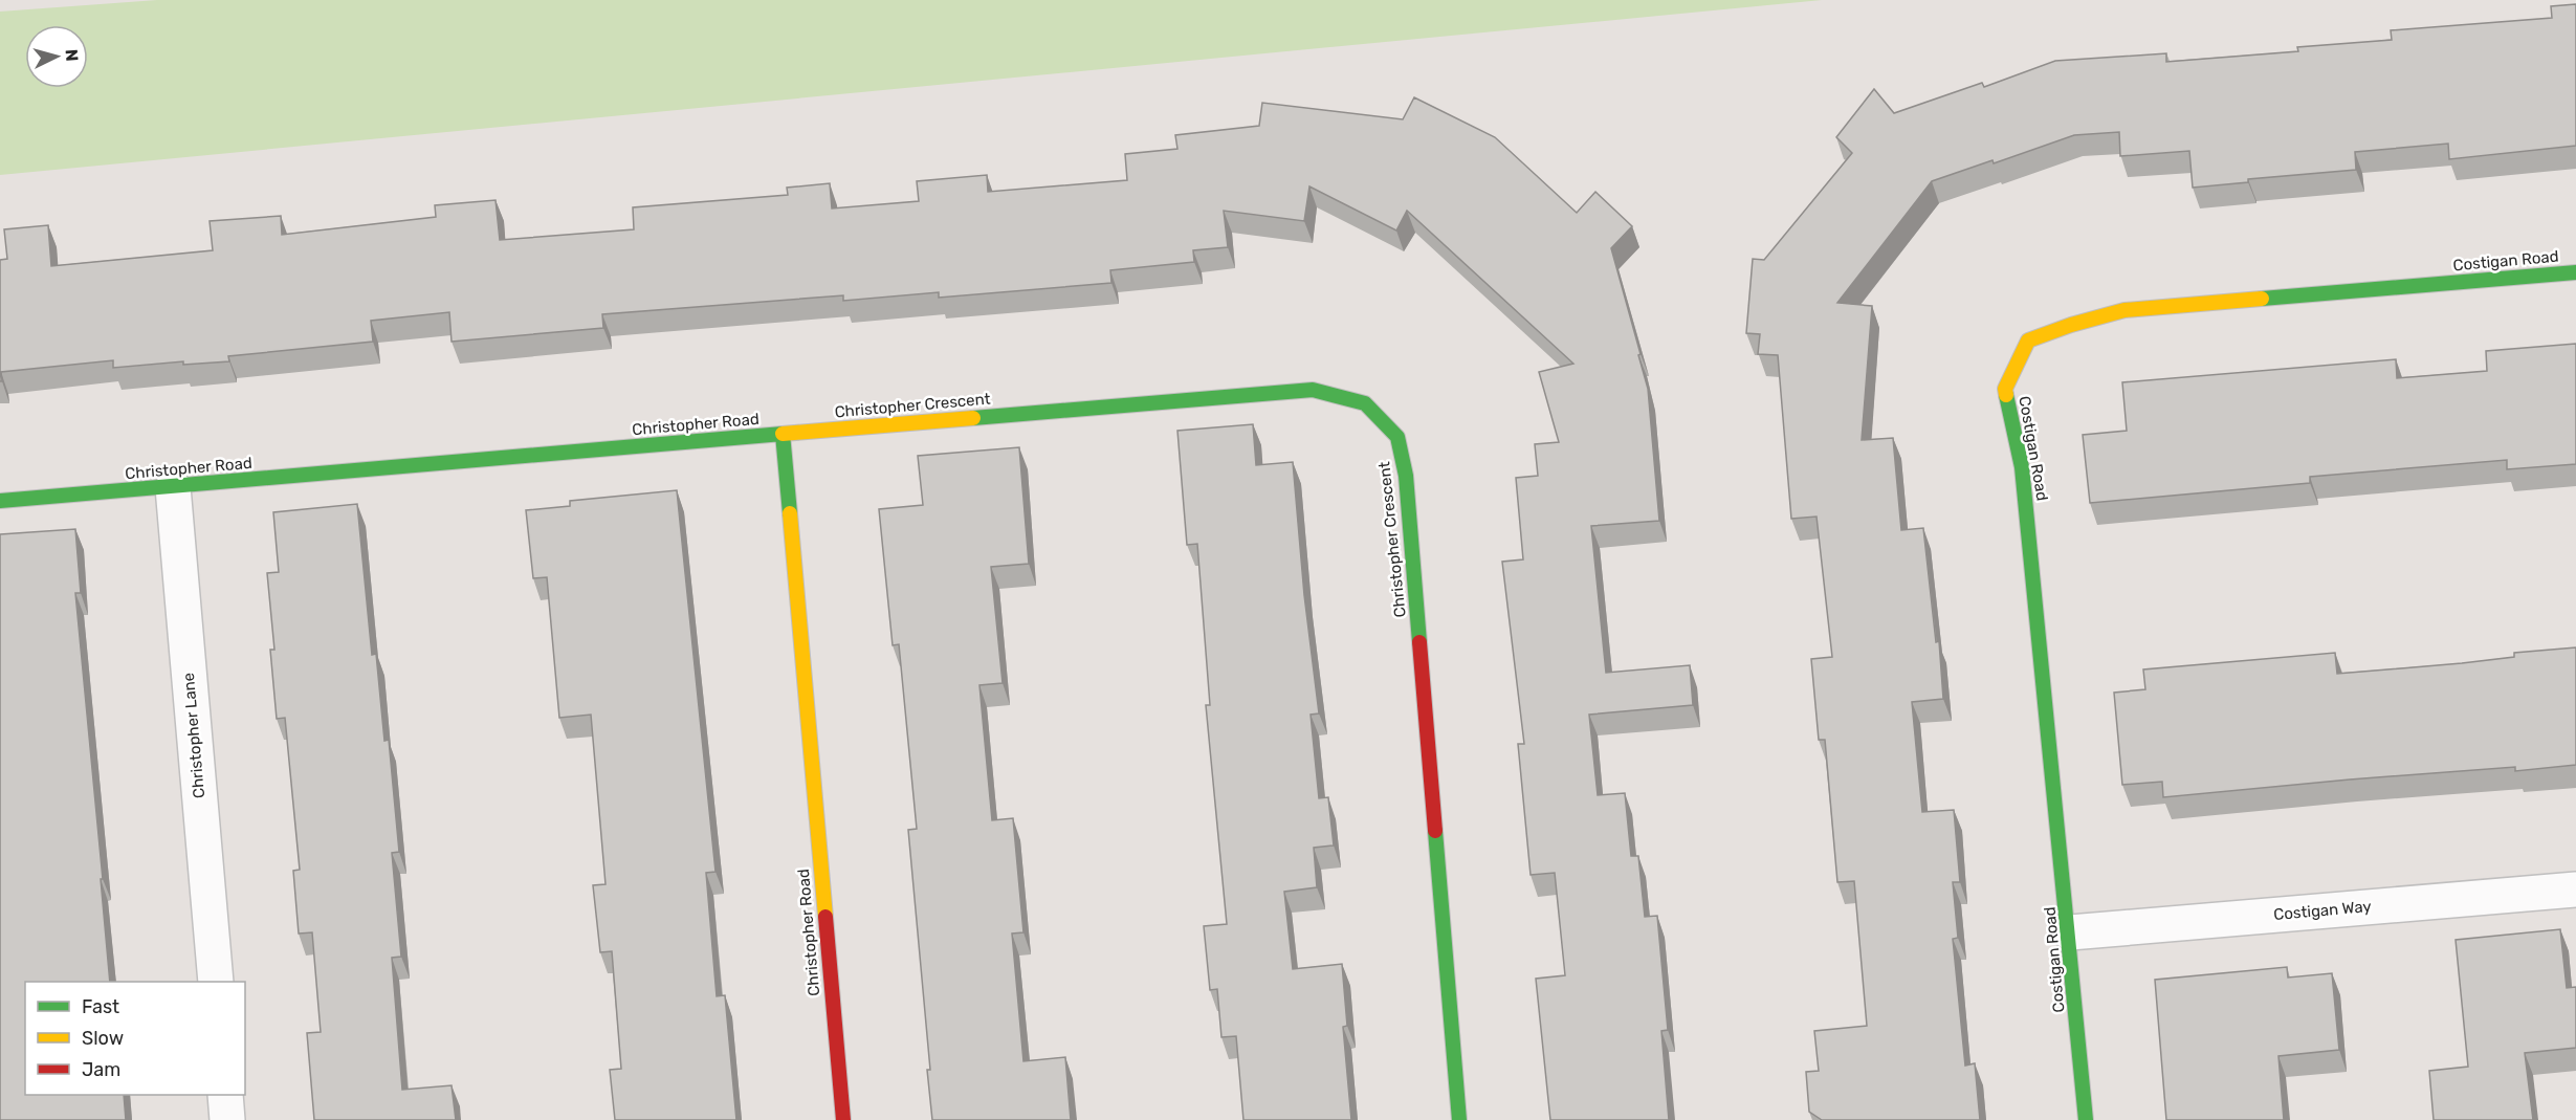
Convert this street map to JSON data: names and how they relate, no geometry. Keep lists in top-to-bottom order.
{
  "streets": {
    "street": [
      "Costigan Road",
      "Christopher Crescent",
      "Christopher Road",
      "Christopher Lane",
      "Costigan Way"
    ]
  },
  "crossings": [
    ["Costigan Road", "Costigan Way"],
    ["Christopher Crescent", "Christopher Road"],
    ["Christopher Road", "Christopher Lane"]
  ],
  "legend": ["Fast", "Slow", "Jam"],
  "north": "right"
}
